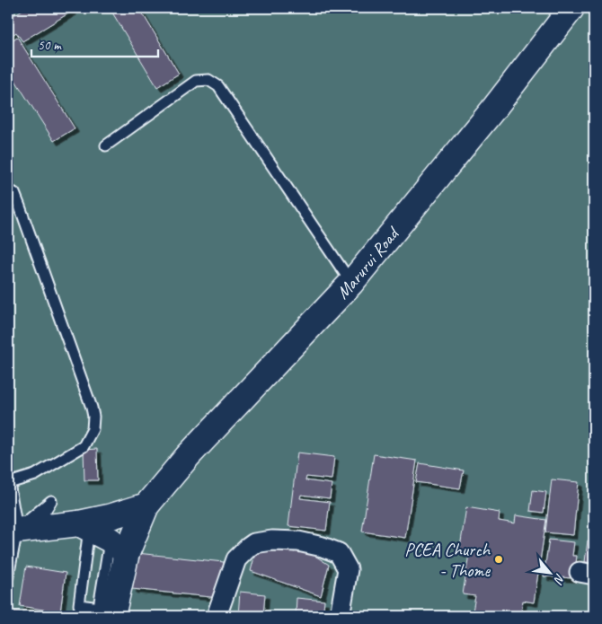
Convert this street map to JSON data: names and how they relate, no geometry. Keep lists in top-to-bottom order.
{
  "streets": {
    "street": ["Marurui Road"]
  },
  "places": ["PCEA Church - Thome"],
  "scale_bar": "50 m",
  "north": "bottom right"
}
